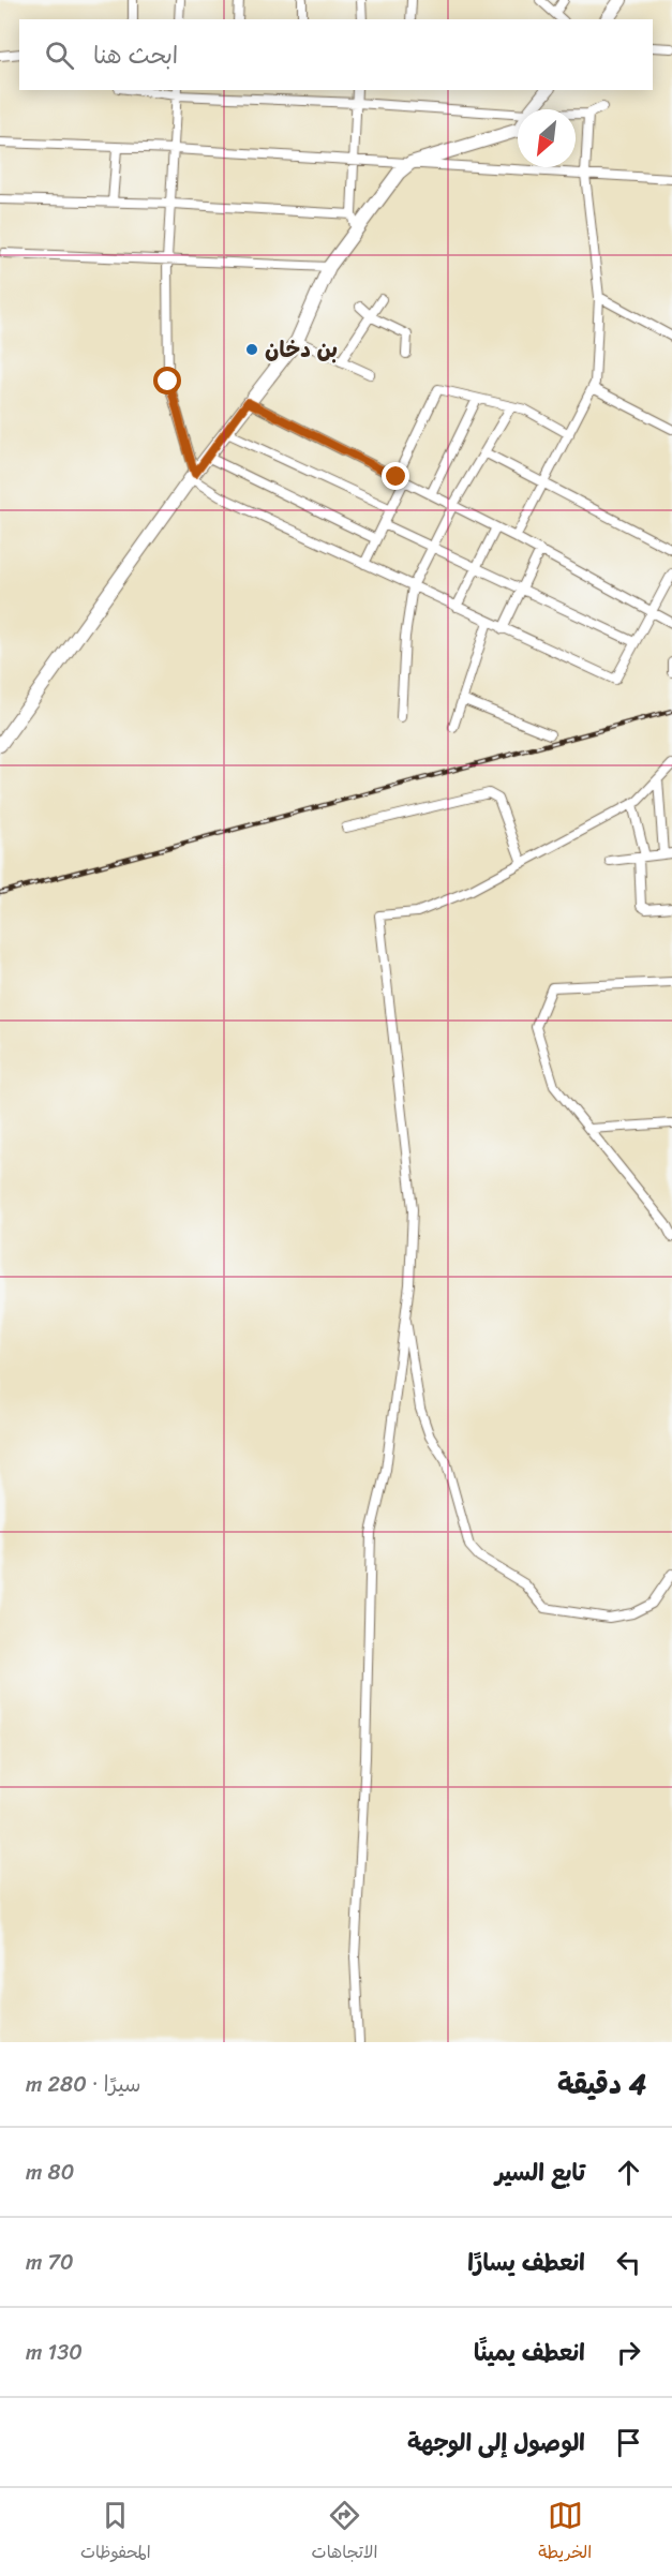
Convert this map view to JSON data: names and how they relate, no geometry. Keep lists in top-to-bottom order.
{
  "places": ["بن دخان"],
  "north": "bottom left",
  "page": {
    "search": "ابحث هنا",
    "heading": ["4 دقيقة", "سيرًا · 280 m"],
    "list": [
      ["تابع السير", "80 m"],
      ["انعطف يسارًا", "70 m"],
      ["انعطف يمينًا", "130 m"],
      "الوصول إلى الوجهة"
    ],
    "nav": ["الخريطة", "الاتجاهات", "المحفوظات"]
  }
}
